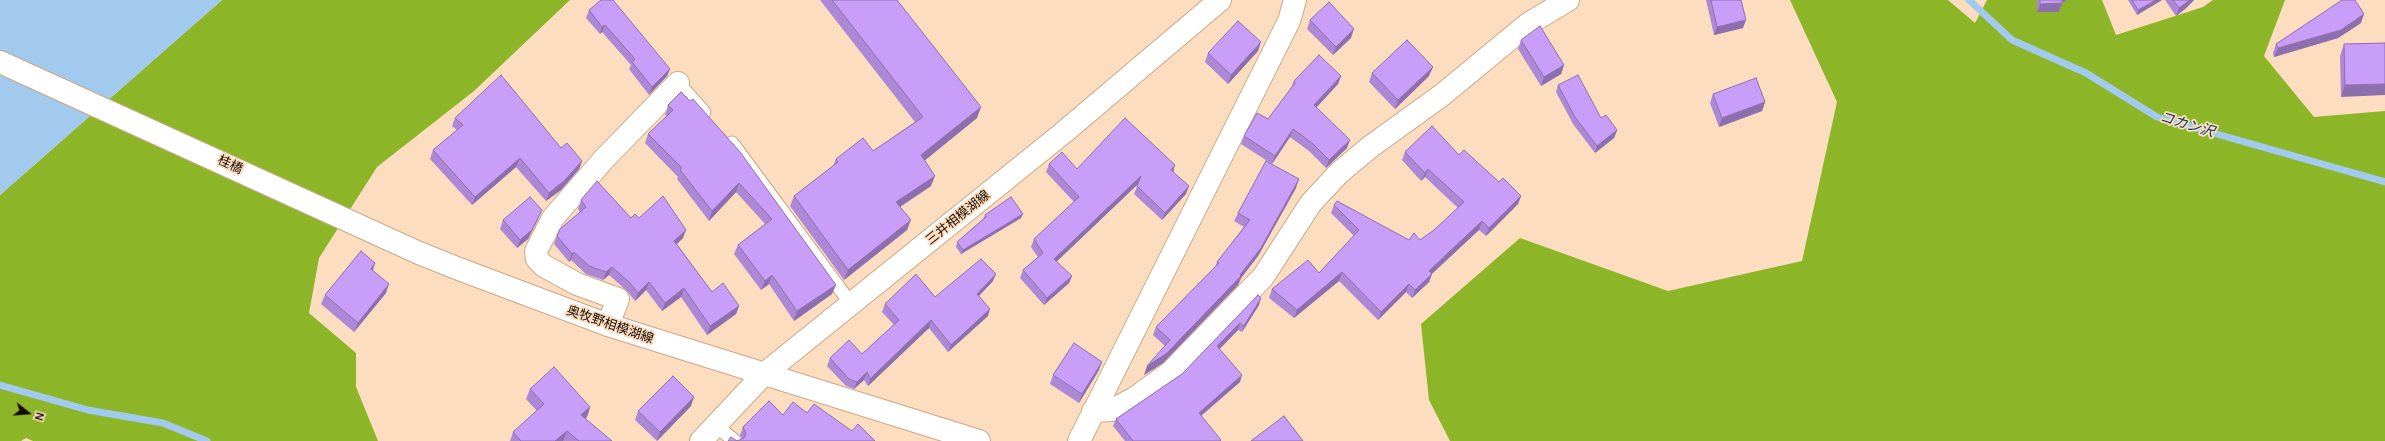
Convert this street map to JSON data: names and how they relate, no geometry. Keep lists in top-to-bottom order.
{
  "streets": {
    "street": ["桂橋", "三井相模湖線", "奥牧野相模湖線"]
  },
  "crossings": [
    ["桂橋", "奥牧野相模湖線"],
    ["三井相模湖線", "奥牧野相模湖線"]
  ],
  "water": ["コカン沢"],
  "north": "right"
}
